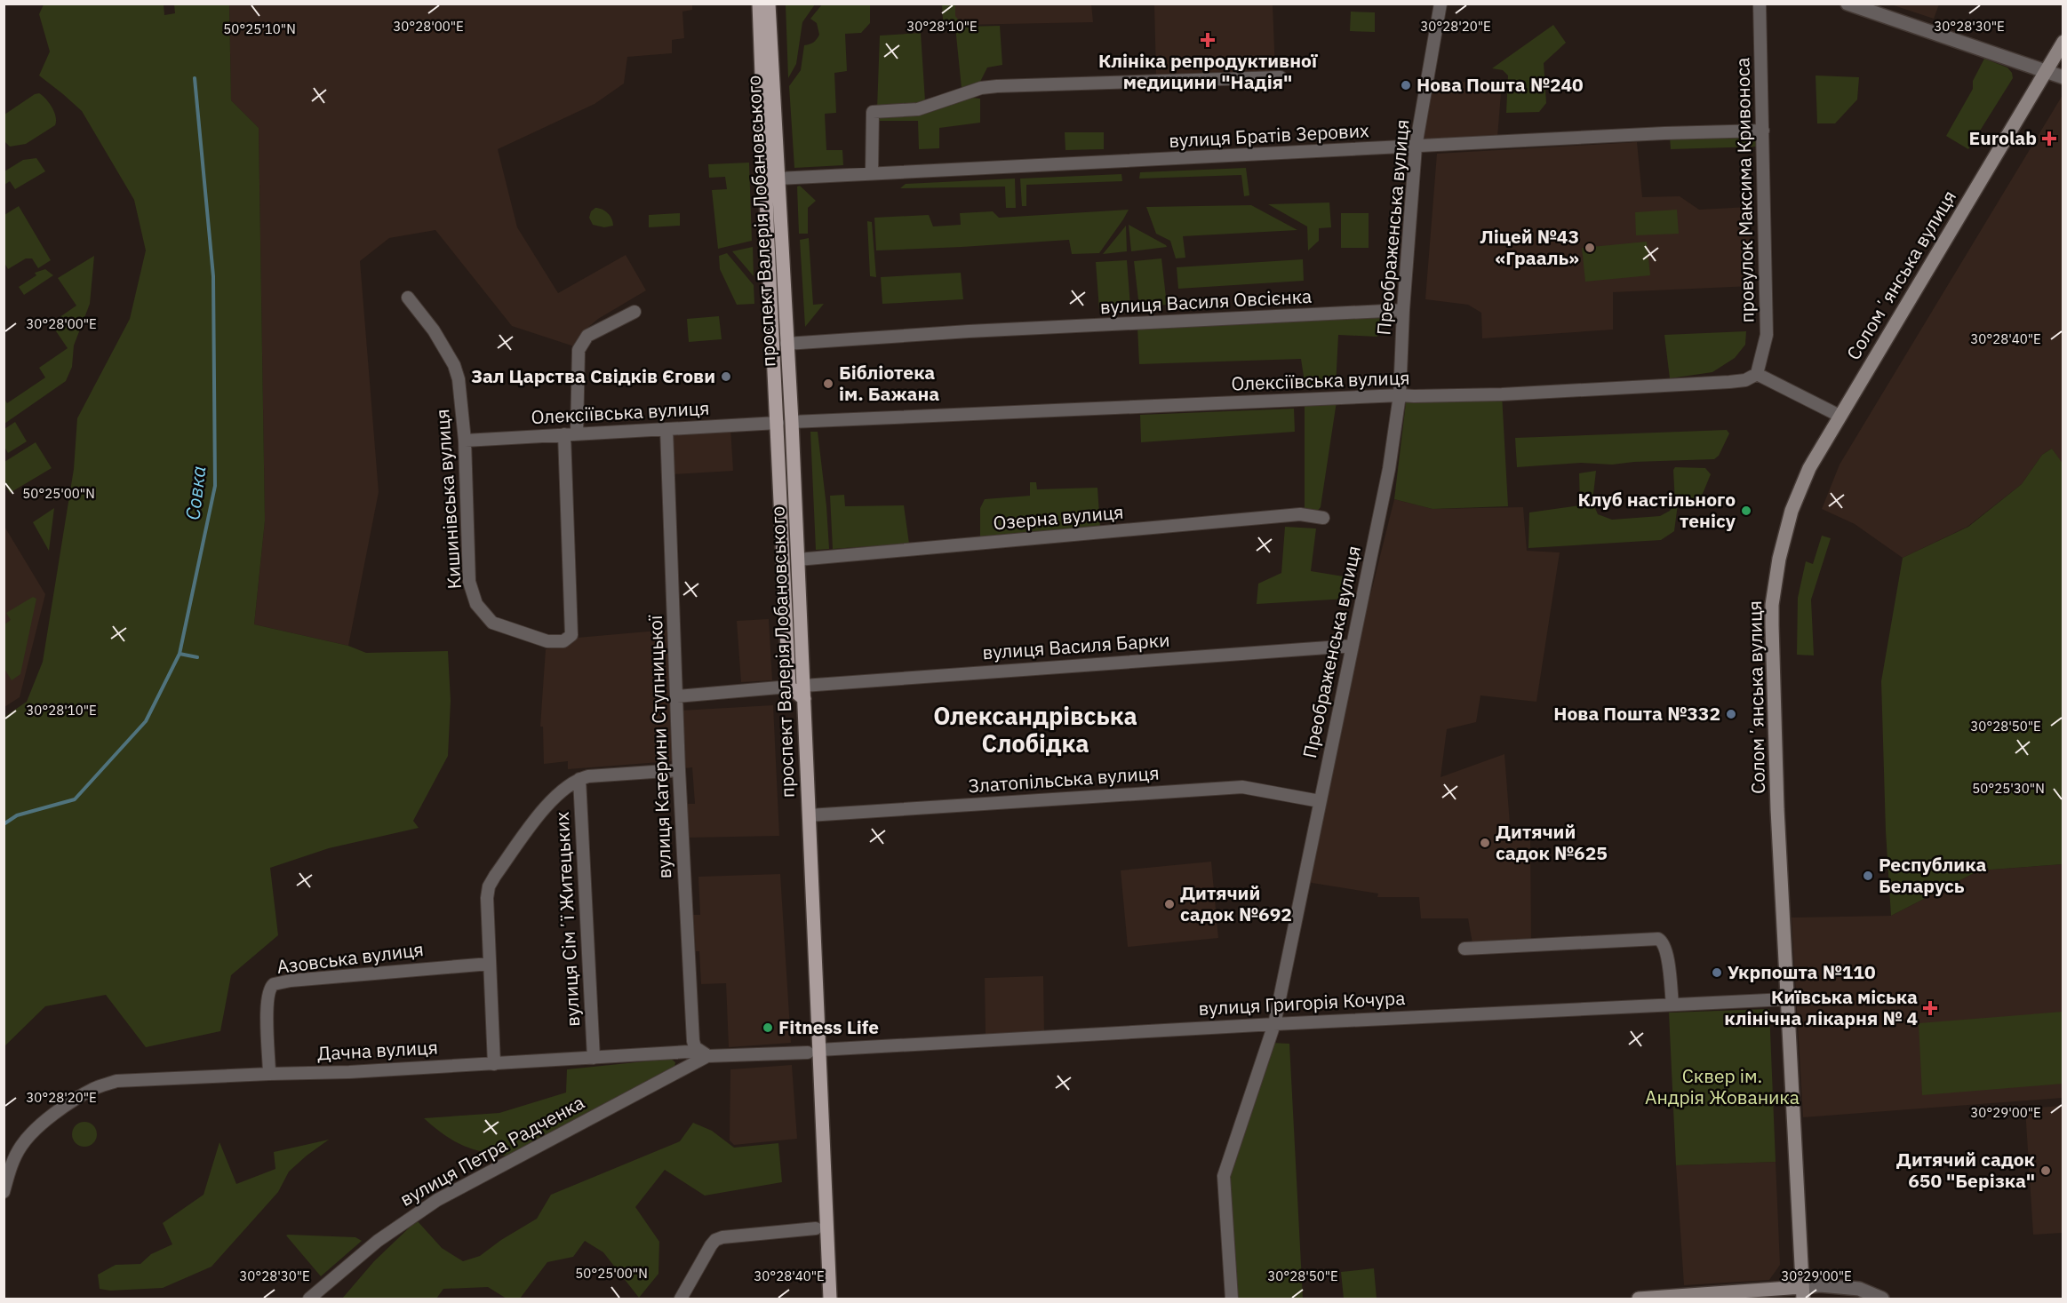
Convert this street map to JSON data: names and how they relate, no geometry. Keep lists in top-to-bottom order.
{
  "streets": {
    "main road": ["проспект Валерія Лобановського", "Соломʼянська вулиця"],
    "street": [
      "вулиця Братів Зерових",
      "провулок Максима Кривоноса",
      "Преображенська вулиця",
      "вулиця Василя Овсієнка",
      "Олексіївська вулиця",
      "Кишинівська вулиця",
      "Озерна вулиця",
      "вулиця Василя Барки",
      "вулиця Катерини Ступницької",
      "Златопільська вулиця",
      "вулиця Сімʼї Житецьких",
      "Азовська вулиця",
      "вулиця Григорія Кочура",
      "Дачна вулиця",
      "вулиця Петра Радченка"
    ]
  },
  "crossings": [
    ["вулиця Братів Зерових", "провулок Максима Кривоноса"],
    ["вулиця Братів Зерових", "проспект Валерія Лобановського"],
    ["вулиця Братів Зерових", "Преображенська вулиця"],
    ["провулок Максима Кривоноса", "Олексіївська вулиця"],
    ["проспект Валерія Лобановського", "вулиця Василя Овсієнка"],
    ["проспект Валерія Лобановського", "Олексіївська вулиця"],
    ["проспект Валерія Лобановського", "Озерна вулиця"],
    ["проспект Валерія Лобановського", "вулиця Василя Барки"],
    ["проспект Валерія Лобановського", "Златопільська вулиця"],
    ["проспект Валерія Лобановського", "вулиця Григорія Кочура"],
    ["проспект Валерія Лобановського", "Дачна вулиця"],
    ["Преображенська вулиця", "вулиця Василя Овсієнка"],
    ["Преображенська вулиця", "Олексіївська вулиця"],
    ["Преображенська вулиця", "вулиця Василя Барки"],
    ["Преображенська вулиця", "Златопільська вулиця"],
    ["Преображенська вулиця", "вулиця Григорія Кочура"],
    ["Соломʼянська вулиця", "вулиця Григорія Кочура"],
    ["Олексіївська вулиця", "Кишинівська вулиця"],
    ["Олексіївська вулиця", "вулиця Катерини Ступницької"],
    ["вулиця Василя Барки", "вулиця Катерини Ступницької"],
    ["вулиця Катерини Ступницької", "Дачна вулиця"],
    ["вулиця Катерини Ступницької", "вулиця Петра Радченка"],
    ["вулиця Сімʼї Житецьких", "Дачна вулиця"],
    ["Азовська вулиця", "Дачна вулиця"],
    ["вулиця Григорія Кочура", "Дачна вулиця"],
    ["Дачна вулиця", "вулиця Петра Радченка"]
  ],
  "districts": ["Олександрівська Слобідка"],
  "water": ["Совка"],
  "parks": ["Сквер ім. Андрія Жованика"],
  "places": {
    "health": ["Клініка репродуктивної медицини \"Надія\"", "Eurolab", "Київська міська клінічна лікарня № 4"],
    "other": [
      "Нова Пошта №240",
      "Ліцей №43 «Грааль»",
      "Зал Царства Свідків Єгови",
      "Бібліотека ім. Бажана",
      "Клуб настільного тенісу",
      "Нова Пошта №332",
      "Дитячий садок №625",
      "Республика Беларусь",
      "Дитячий садок №692",
      "Укрпошта №110",
      "Fitness Life",
      "Дитячий садок 650 \"Берізка\""
    ]
  },
  "coordinates": [
    "30°28'00\"E",
    "30°28'10\"E",
    "30°28'20\"E",
    "30°28'30\"E",
    "50°25'10\"N",
    "30°28'40\"E",
    "50°25'00\"N",
    "30°28'50\"E",
    "50°25'30\"N",
    "30°29'00\"E"
  ]
}
